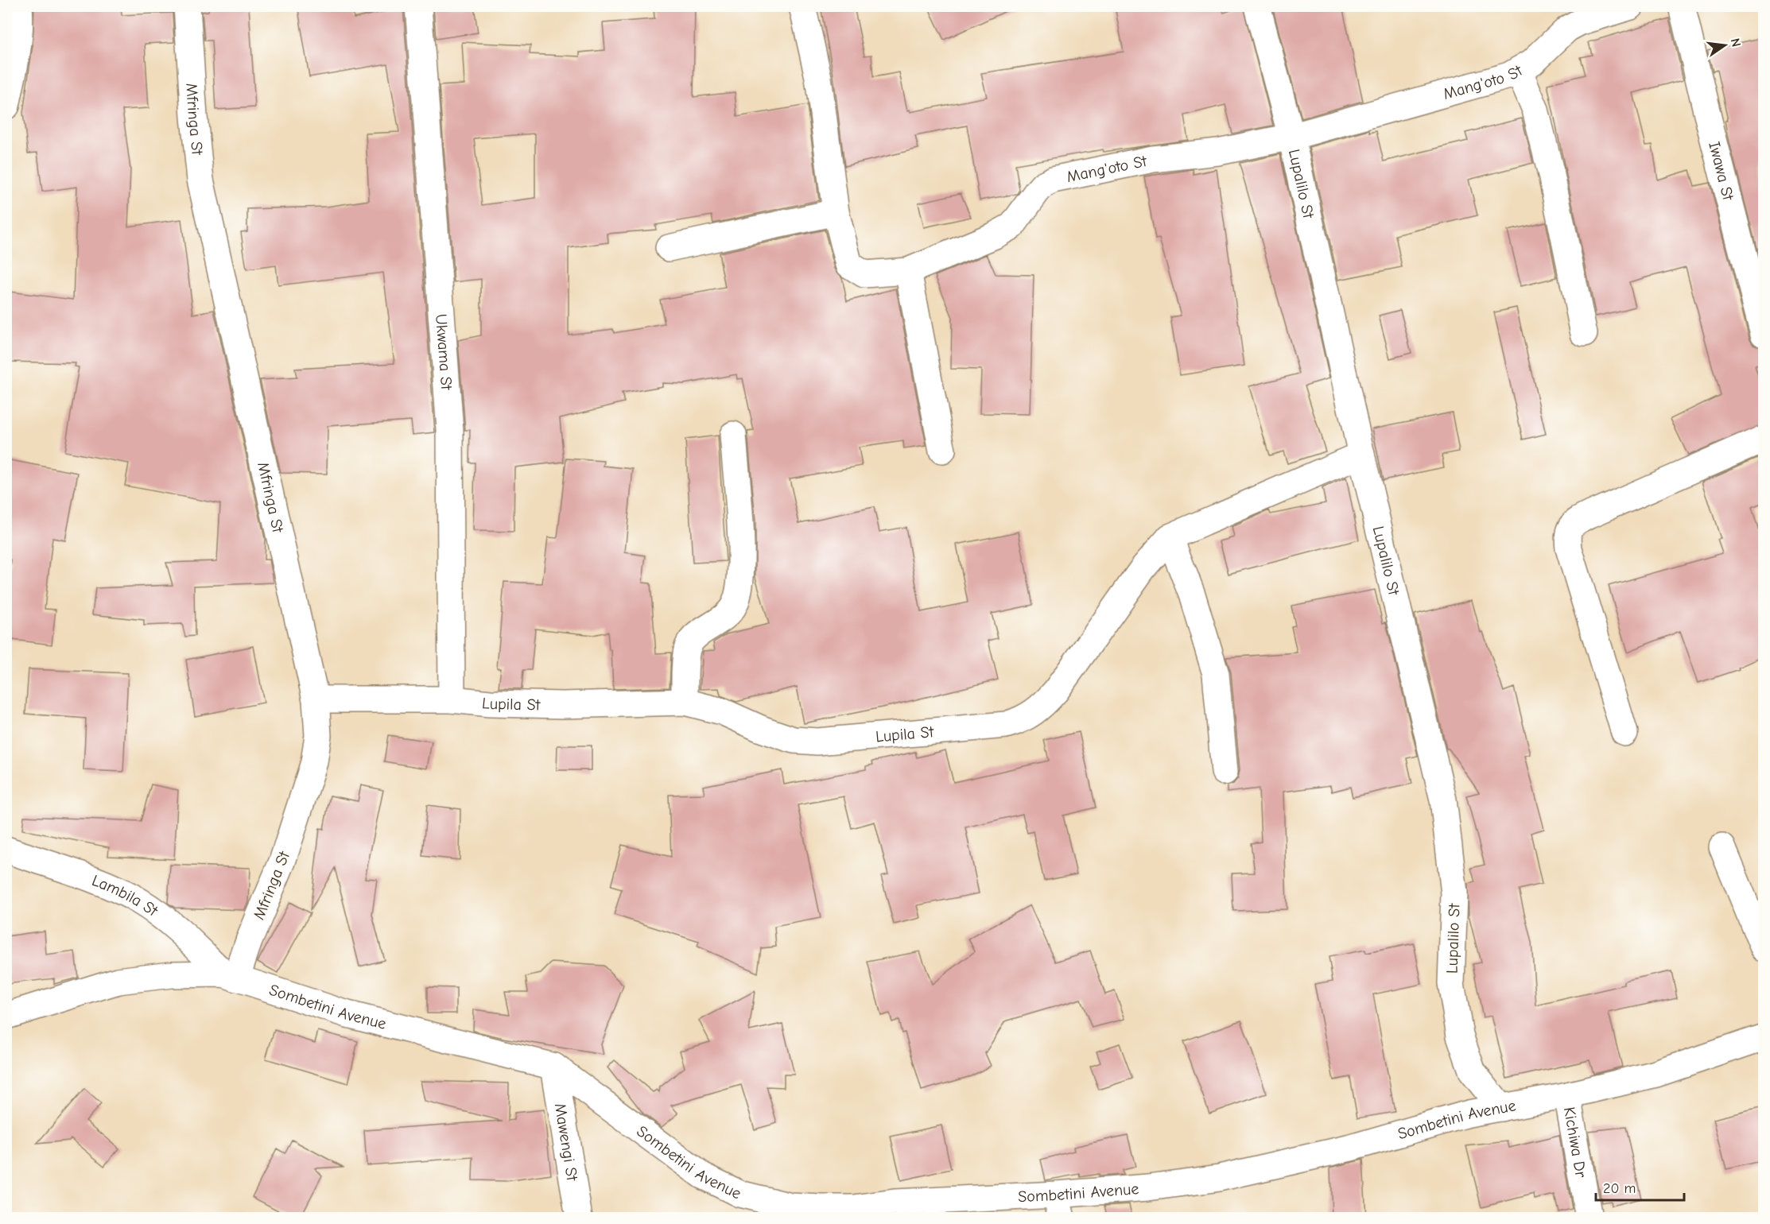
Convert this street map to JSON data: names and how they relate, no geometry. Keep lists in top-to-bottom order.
{
  "streets": {
    "street": [
      "Mang'oto St",
      "Mfringa St",
      "Iwawa St",
      "Lupalilo St",
      "Ukwama St",
      "Lupila St",
      "Lambila St",
      "Sombetini Avenue",
      "Mawengi St",
      "Kichiwa Dr"
    ]
  },
  "crossings": [
    ["Mang'oto St", "Lupalilo St"],
    ["Mfringa St", "Lupila St"],
    ["Mfringa St", "Lambila St"],
    ["Mfringa St", "Sombetini Avenue"],
    ["Lupalilo St", "Sombetini Avenue"],
    ["Ukwama St", "Lupila St"],
    ["Lambila St", "Sombetini Avenue"],
    ["Sombetini Avenue", "Mawengi St"],
    ["Sombetini Avenue", "Kichiwa Dr"]
  ],
  "scale_bar": "20 m",
  "north": "right"
}
